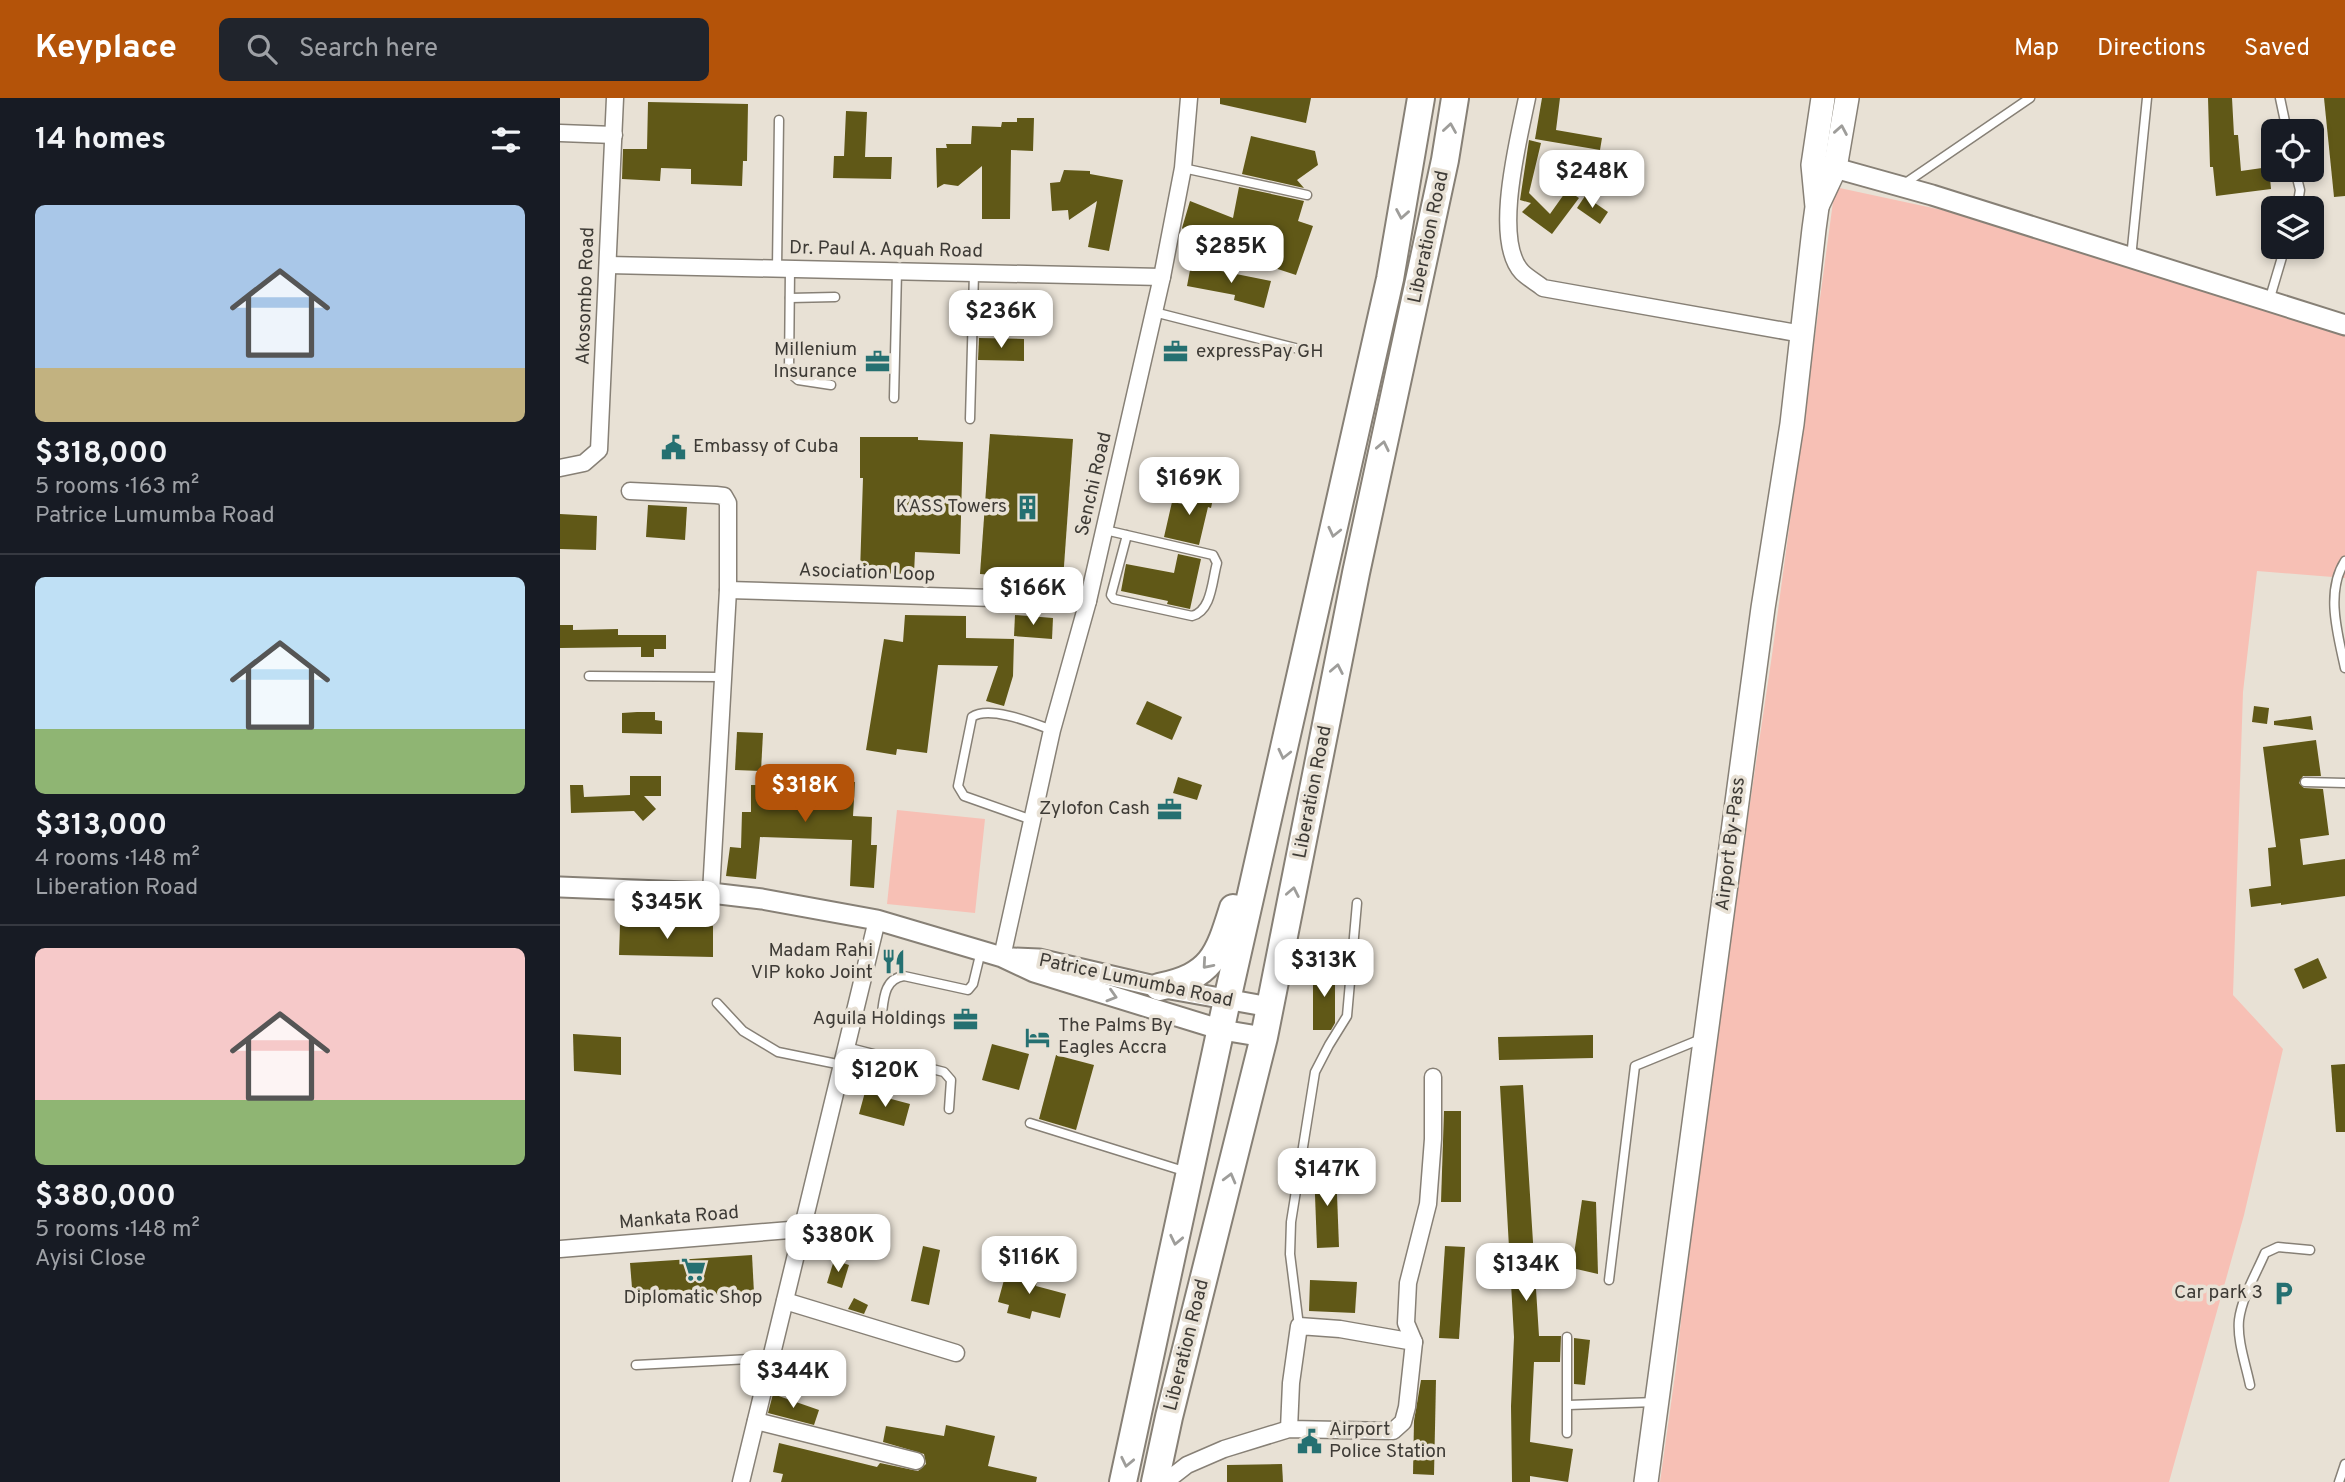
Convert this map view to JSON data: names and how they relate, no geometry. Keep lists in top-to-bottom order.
{
  "streets": {
    "highway": ["Liberation Road"],
    "main road": ["Airport By-Pass"],
    "street": [
      "Dr. Paul A. Aquah Road",
      "Akosombo Road",
      "Senchi Road",
      "Asociation Loop",
      "Patrice Lumumba Road",
      "Mankata Road"
    ]
  },
  "crossings": [
    ["Liberation Road", "Patrice Lumumba Road"],
    ["Dr. Paul A. Aquah Road", "Akosombo Road"],
    ["Dr. Paul A. Aquah Road", "Senchi Road"],
    ["Senchi Road", "Asociation Loop"],
    ["Senchi Road", "Patrice Lumumba Road"]
  ],
  "places": {
    "office": [
      "expressPay GH",
      "Millenium Insurance",
      "Zylofon Cash",
      "Aguila Holdings"
    ],
    "public building": ["Embassy of Cuba", "Airport Police Station"],
    "building": ["KASS Towers"],
    "restaurant": ["Madam Rahi VIP koko Joint"],
    "hotel": ["The Palms By Eagles Accra"],
    "supermarket": ["Diplomatic Shop"],
    "parking": ["Car park 3"]
  },
  "page": {
    "header": "Keyplace",
    "search": "Search here",
    "nav": ["Map", "Directions", "Saved"],
    "heading": "14 homes",
    "price": [
      "$248K",
      "$285K",
      "$236K",
      "$169K",
      "$166K",
      "$318K",
      "$345K",
      "$313K",
      "$120K",
      "$147K",
      "$380K",
      "$116K",
      "$134K",
      "$344K"
    ],
    "list": [
      {
        "name": "$318,000",
        "note": "5 rooms · 163 m² · Patrice Lumumba Road"
      },
      {
        "name": "$313,000",
        "note": "4 rooms · 148 m² · Liberation Road"
      },
      {
        "name": "$380,000",
        "note": "5 rooms · 148 m² · Ayisi Close"
      }
    ]
  }
}
